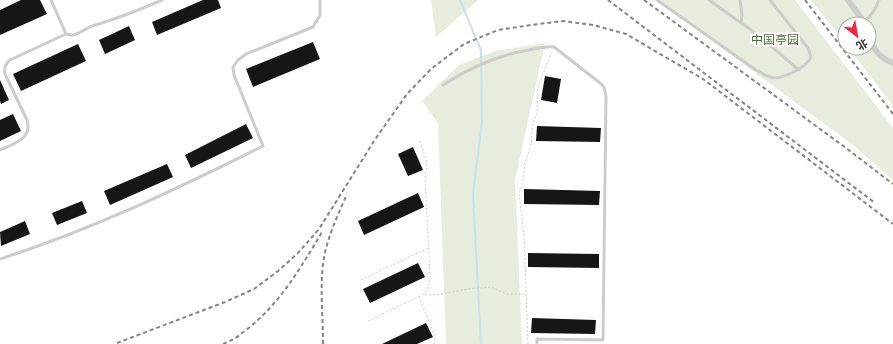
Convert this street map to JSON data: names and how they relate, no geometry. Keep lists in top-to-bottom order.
{
  "parks": ["中国亭园"],
  "north": "bottom right"
}
